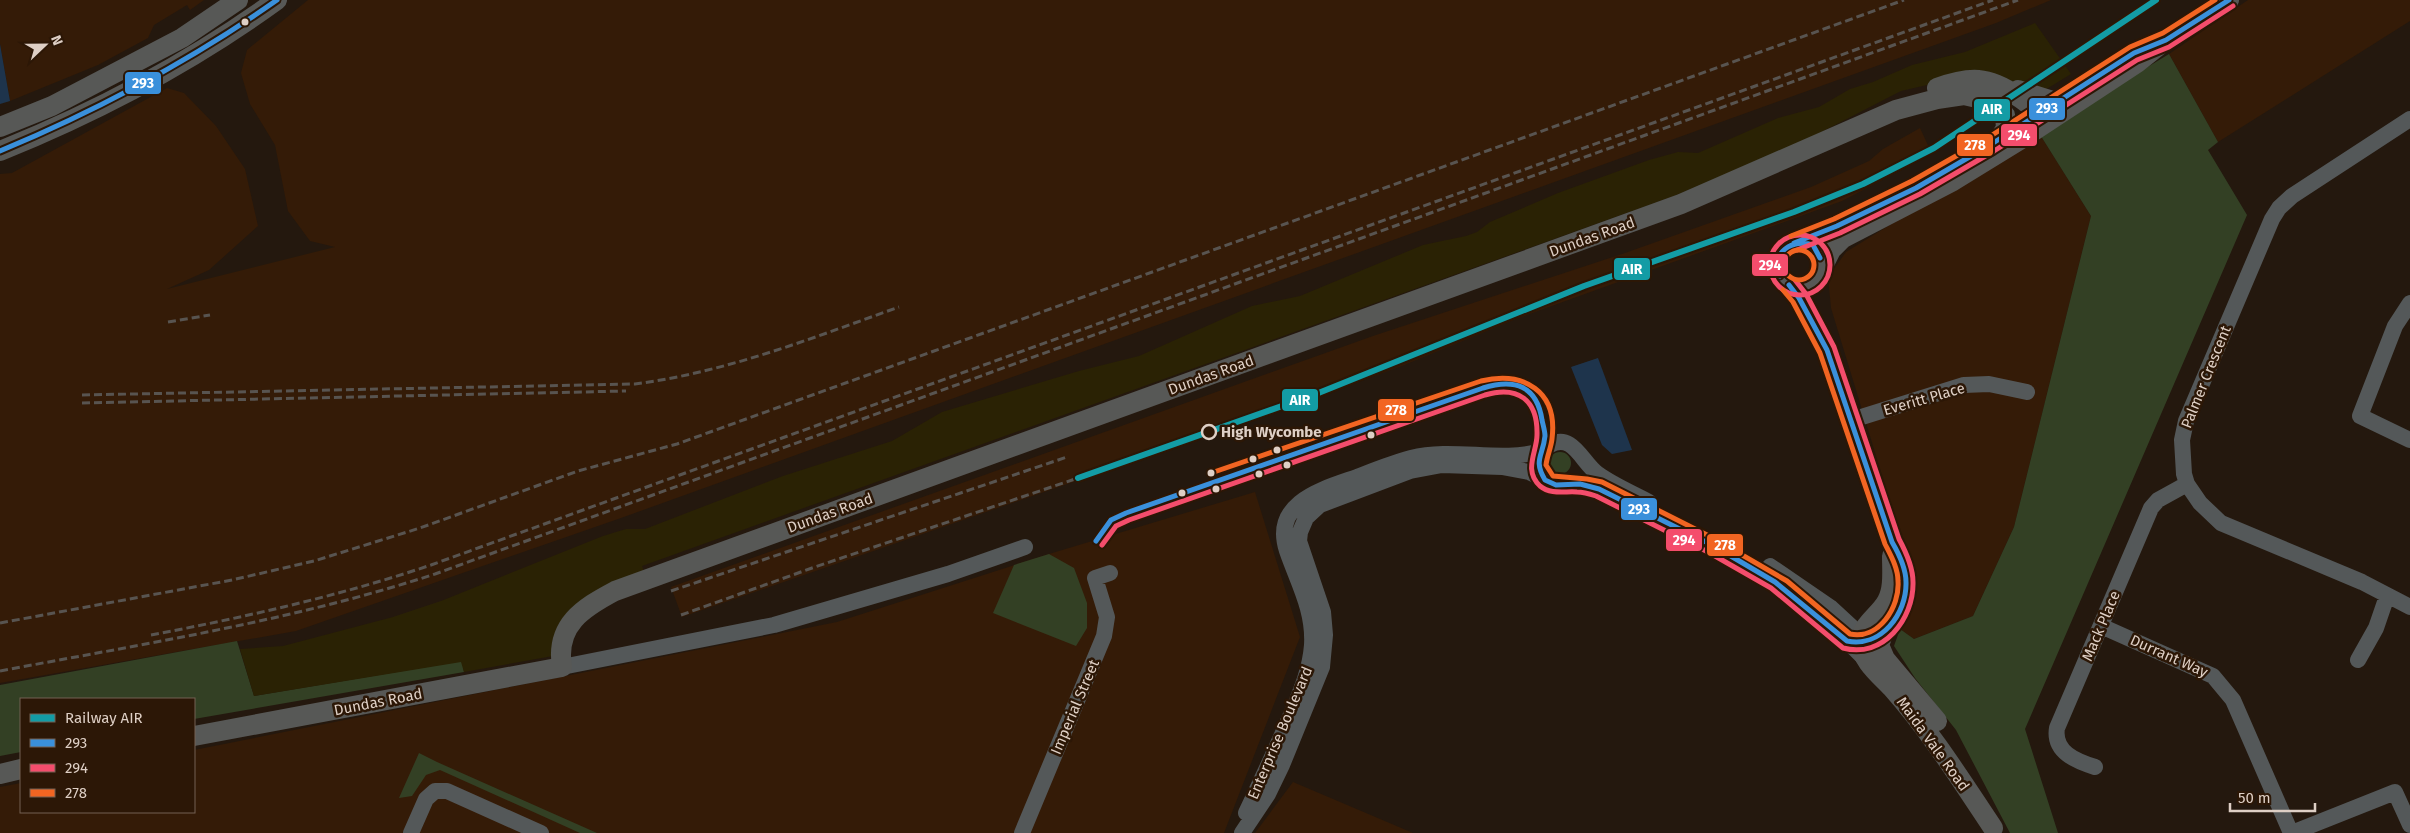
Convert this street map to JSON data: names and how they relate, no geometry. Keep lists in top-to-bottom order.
{
  "streets": {
    "main road": ["Dundas Road", "Maida Vale Road"],
    "street": [
      "Palmer Crescent",
      "Everitt Place",
      "Mack Place",
      "Durrant Way",
      "Imperial Street",
      "Enterprise Boulevard"
    ]
  },
  "crossings": [
    ["Palmer Crescent", "Mack Place"],
    ["Mack Place", "Durrant Way"],
    ["Enterprise Boulevard", "Maida Vale Road"]
  ],
  "places": ["High Wycombe"],
  "lines": [
    "rail line AIR",
    "transit line 293",
    "transit line 278",
    "transit line 294"
  ],
  "legend": [
    "Railway AIR",
    "293",
    "294",
    "278"
  ],
  "scale_bar": "50 m",
  "north": "right"
}
